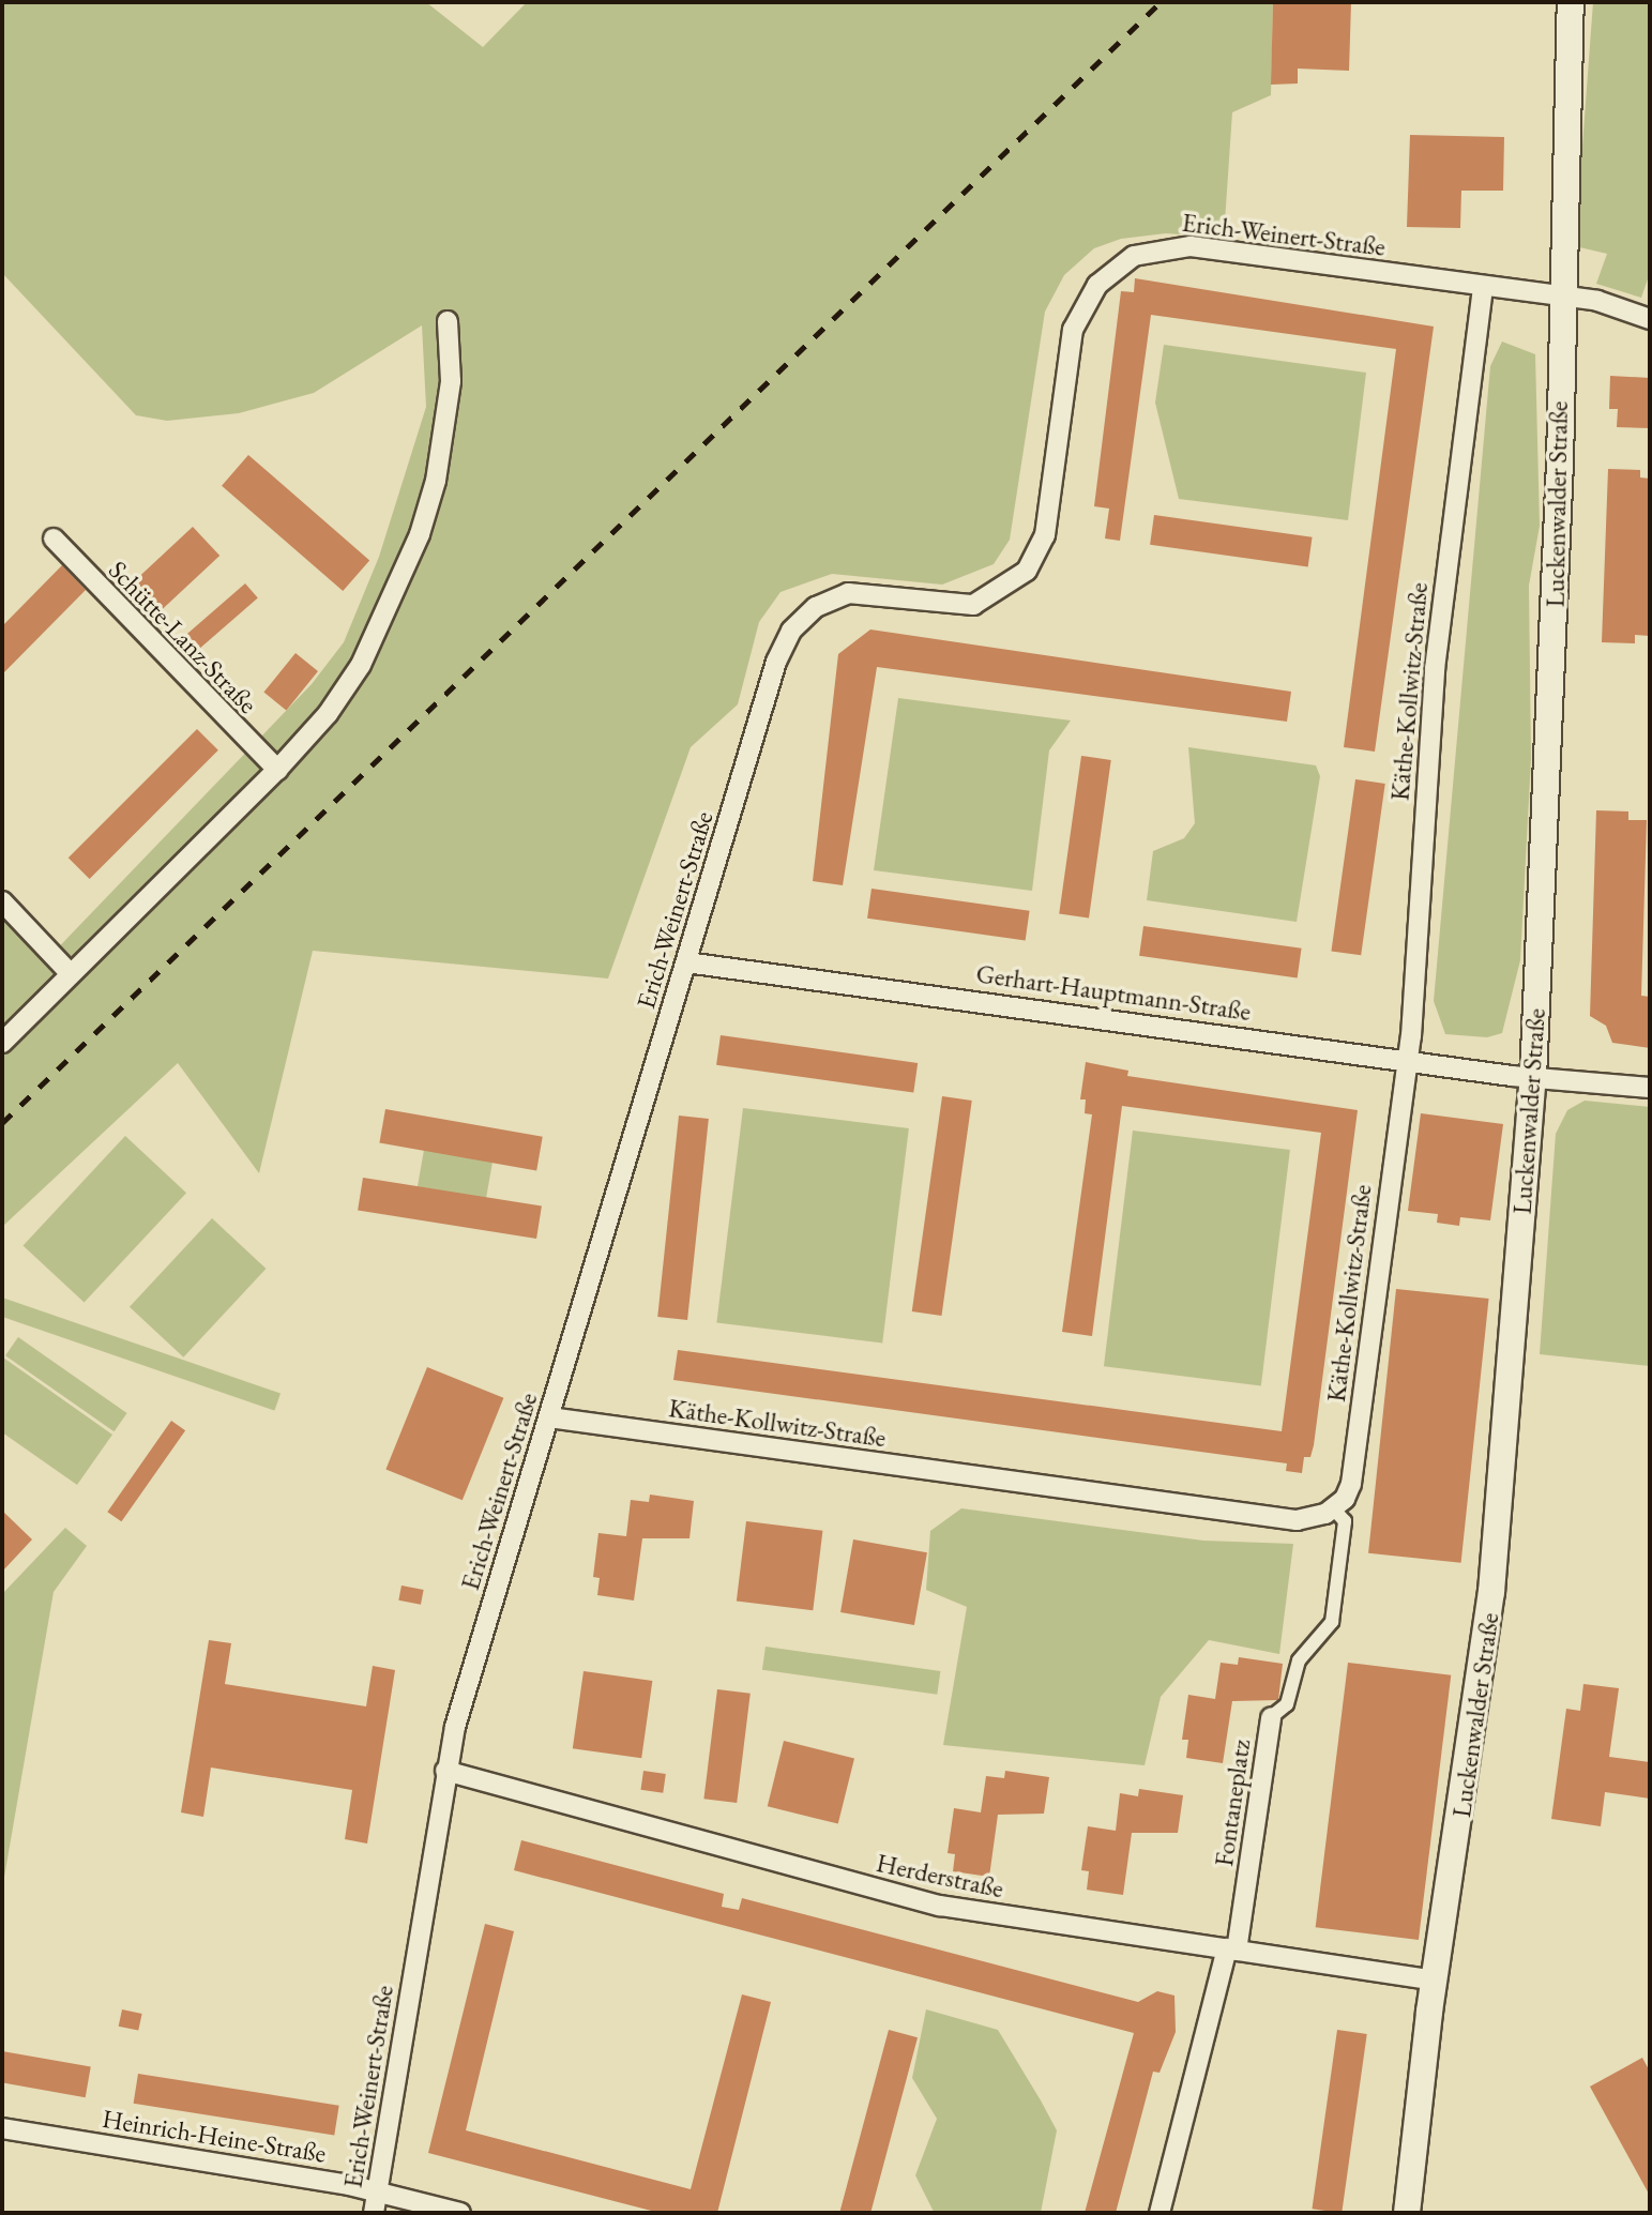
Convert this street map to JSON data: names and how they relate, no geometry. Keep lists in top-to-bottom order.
{
  "streets": {
    "main road": ["Luckenwalder Straße"],
    "street": [
      "Erich-Weinert-Straße",
      "Schütte-Lanz-Straße",
      "Käthe-Kollwitz-Straße",
      "Gerhart-Hauptmann-Straße",
      "Fontaneplatz",
      "Herderstraße",
      "Heinrich-Heine-Straße"
    ]
  },
  "crossings": [
    ["Erich-Weinert-Straße", "Luckenwalder Straße"],
    ["Erich-Weinert-Straße", "Käthe-Kollwitz-Straße"],
    ["Erich-Weinert-Straße", "Gerhart-Hauptmann-Straße"],
    ["Erich-Weinert-Straße", "Herderstraße"],
    ["Erich-Weinert-Straße", "Heinrich-Heine-Straße"],
    ["Luckenwalder Straße", "Gerhart-Hauptmann-Straße"],
    ["Luckenwalder Straße", "Herderstraße"],
    ["Käthe-Kollwitz-Straße", "Gerhart-Hauptmann-Straße"],
    ["Käthe-Kollwitz-Straße", "Fontaneplatz"],
    ["Fontaneplatz", "Herderstraße"]
  ]
}
